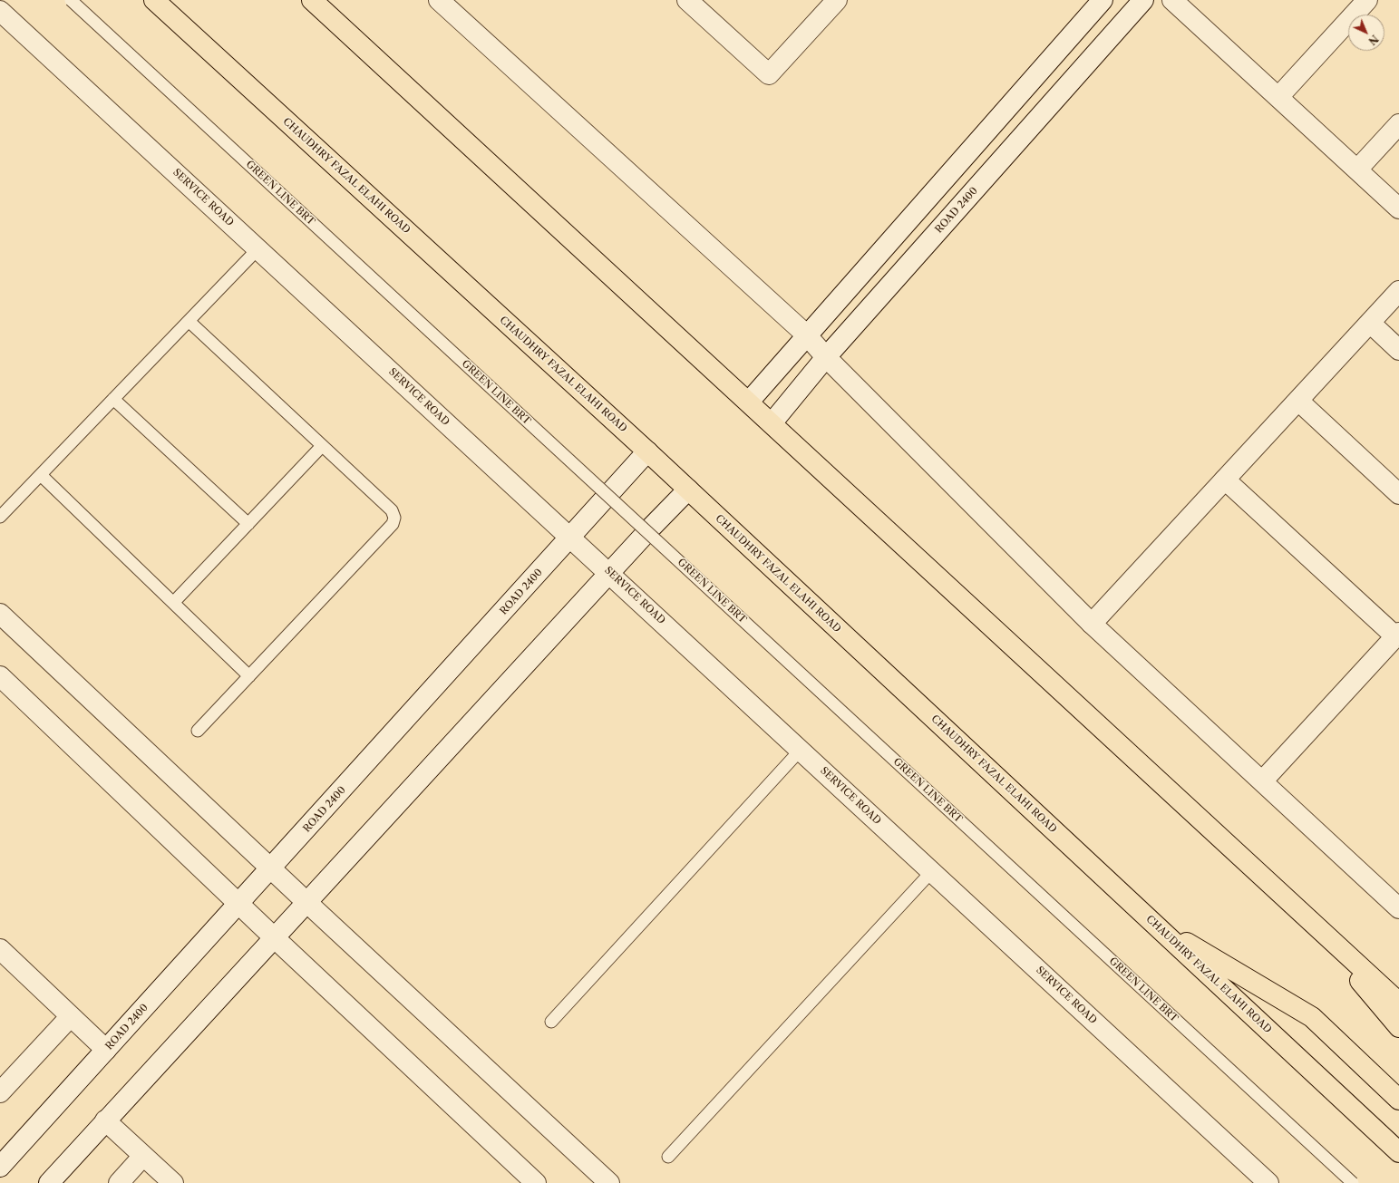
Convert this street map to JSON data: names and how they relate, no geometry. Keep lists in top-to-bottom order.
{
  "streets": {
    "main road": ["CHAUDHRY FAZAL ELAHI ROAD"],
    "street": ["SERVICE ROAD", "ROAD 2400"],
    "lane": ["GREEN LINE BRT"]
  },
  "crossings": [
    ["CHAUDHRY FAZAL ELAHI ROAD", "ROAD 2400"],
    ["SERVICE ROAD", "ROAD 2400"]
  ],
  "north": "bottom right"
}
